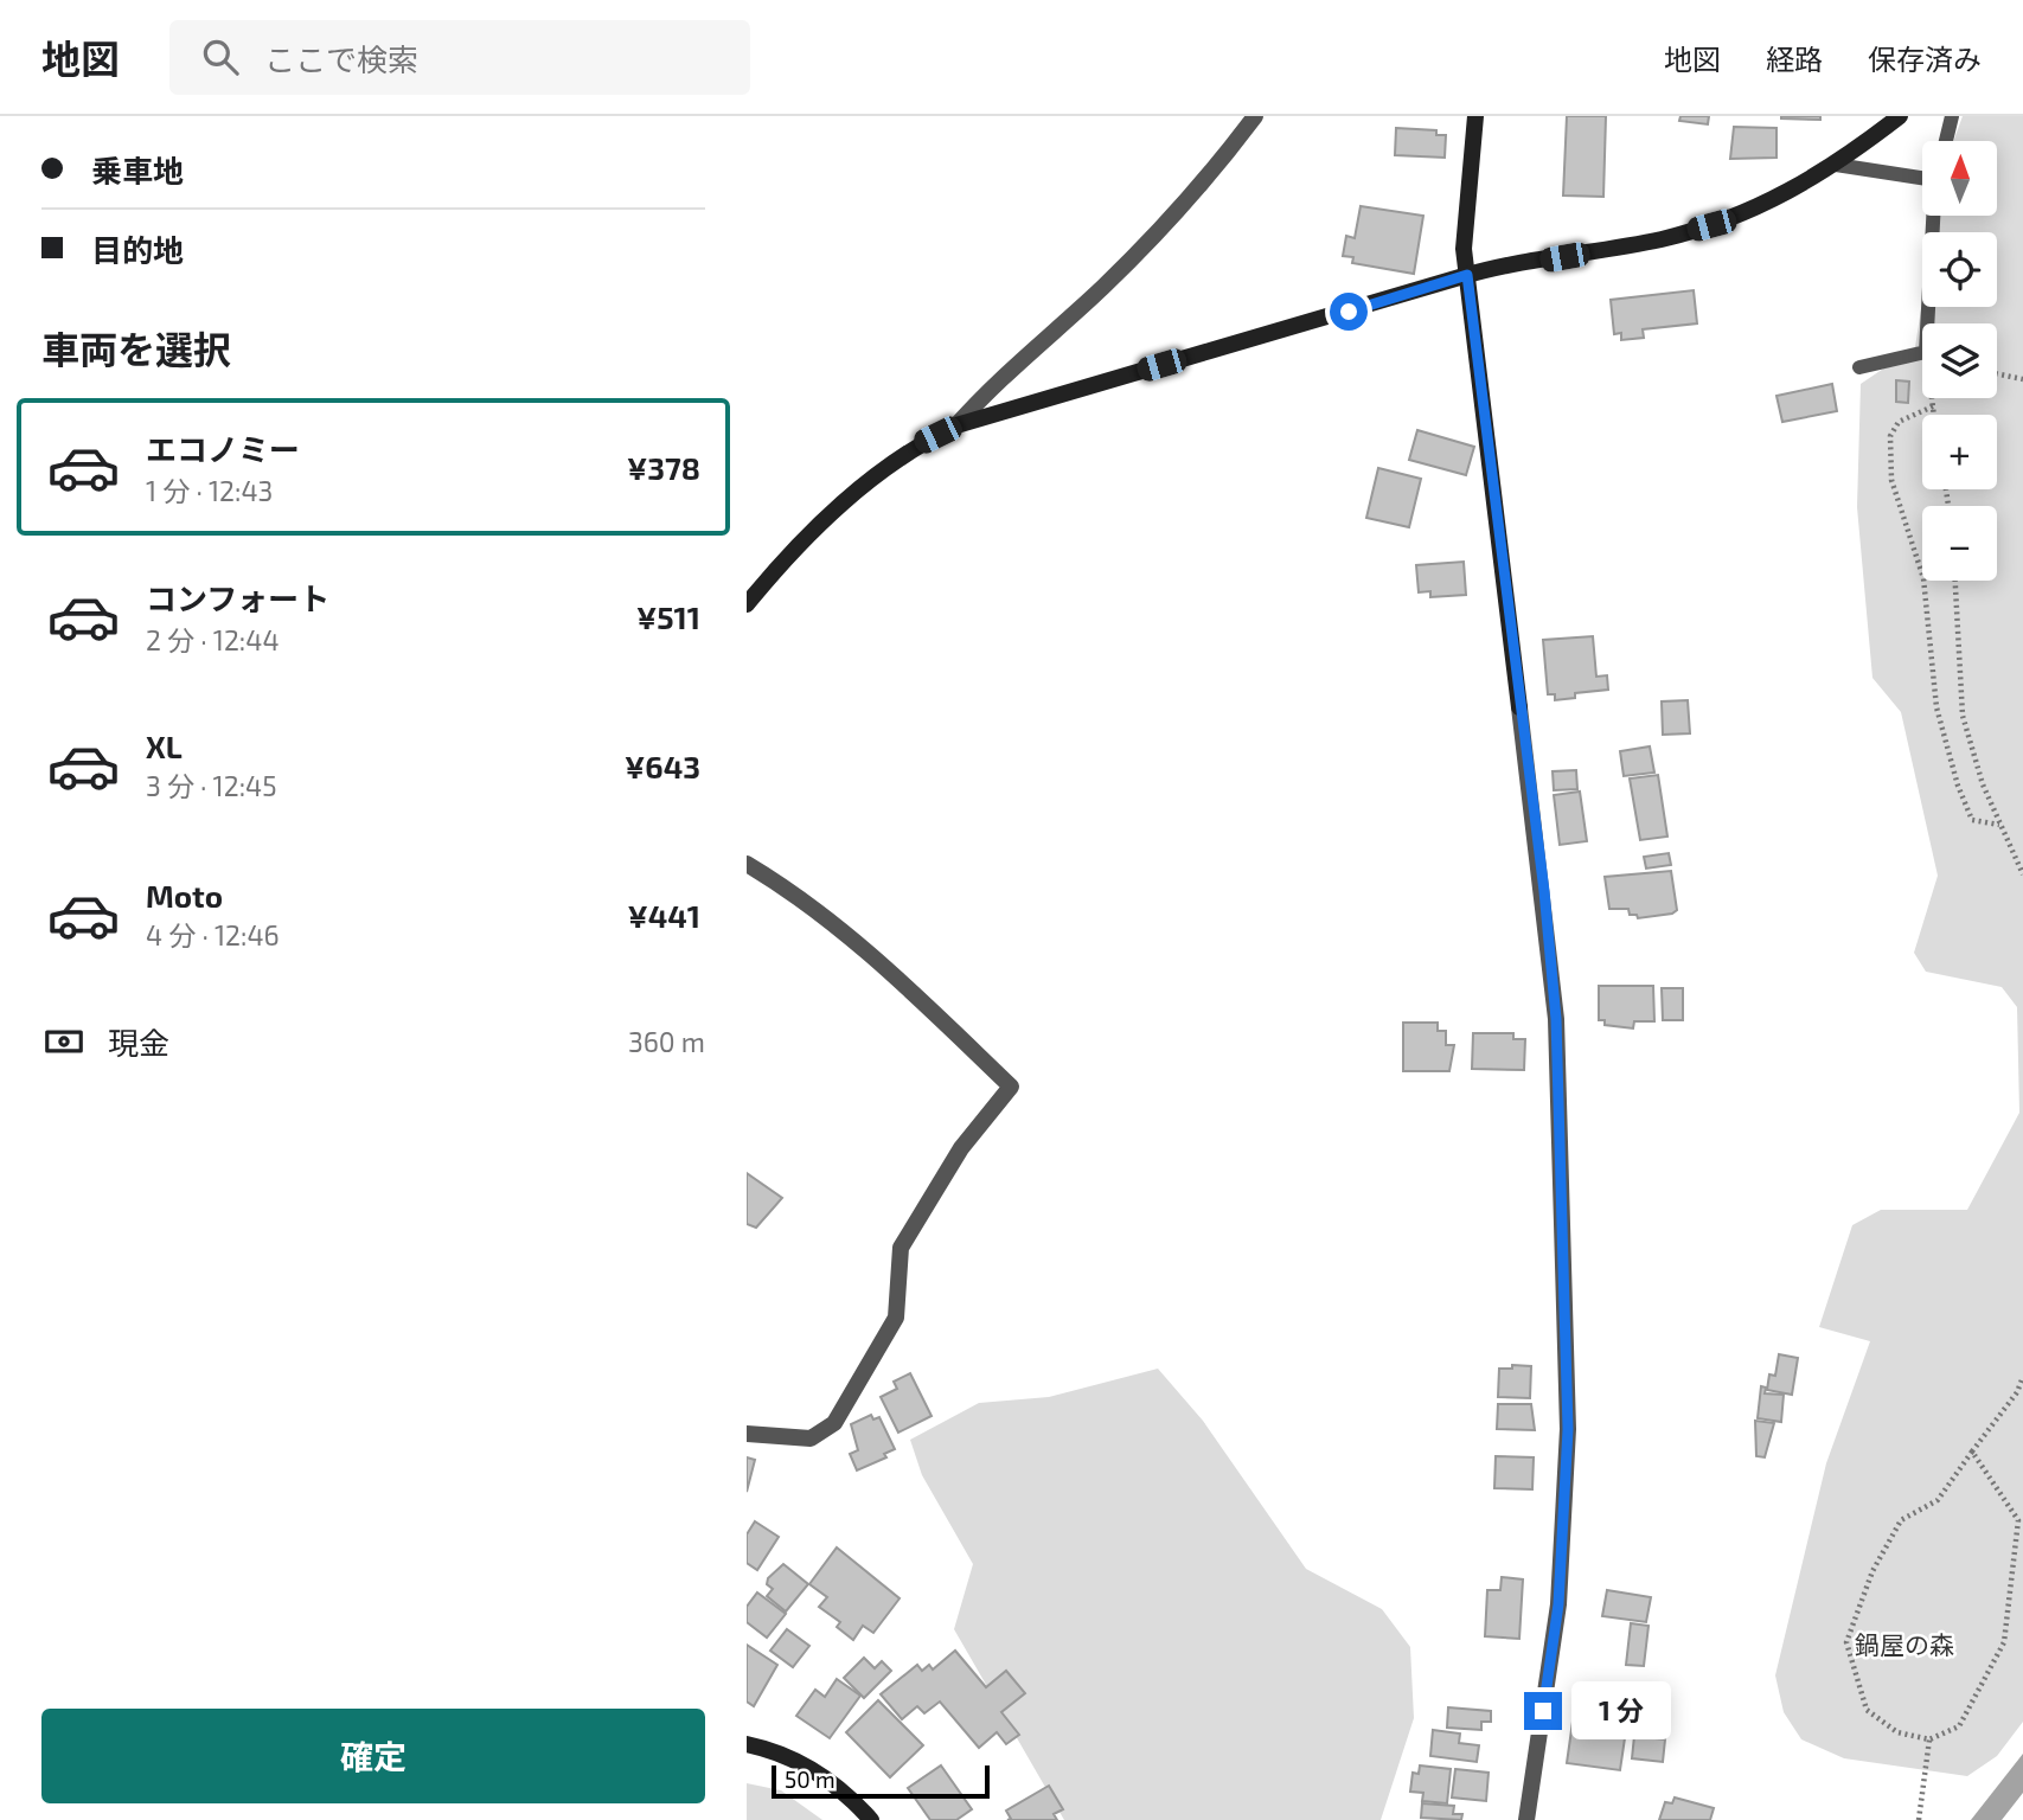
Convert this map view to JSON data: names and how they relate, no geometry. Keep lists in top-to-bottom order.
{
  "parks": ["鍋屋の森"],
  "scale_bar": "50 m",
  "north": "top",
  "page": {
    "header": "地図",
    "search": "ここで検索",
    "nav": ["地図", "経路", "保存済み"],
    "banner": ["乗車地", "目的地"],
    "map_buttons": ["+", "−"],
    "heading": "車両を選択",
    "list": [
      {
        "name": "エコノミー",
        "note": "1 分 · 12:43",
        "value": "¥378"
      },
      {
        "name": "コンフォート",
        "note": "2 分 · 12:44",
        "value": "¥511"
      },
      {
        "name": "XL",
        "note": "3 分 · 12:45",
        "value": "¥643"
      },
      {
        "name": "Moto",
        "note": "4 分 · 12:46",
        "value": "¥441"
      }
    ],
    "pay": ["現金", "360 m"],
    "bubble": "1 分",
    "buttons": "確定",
    "scale": "50 m"
  }
}
